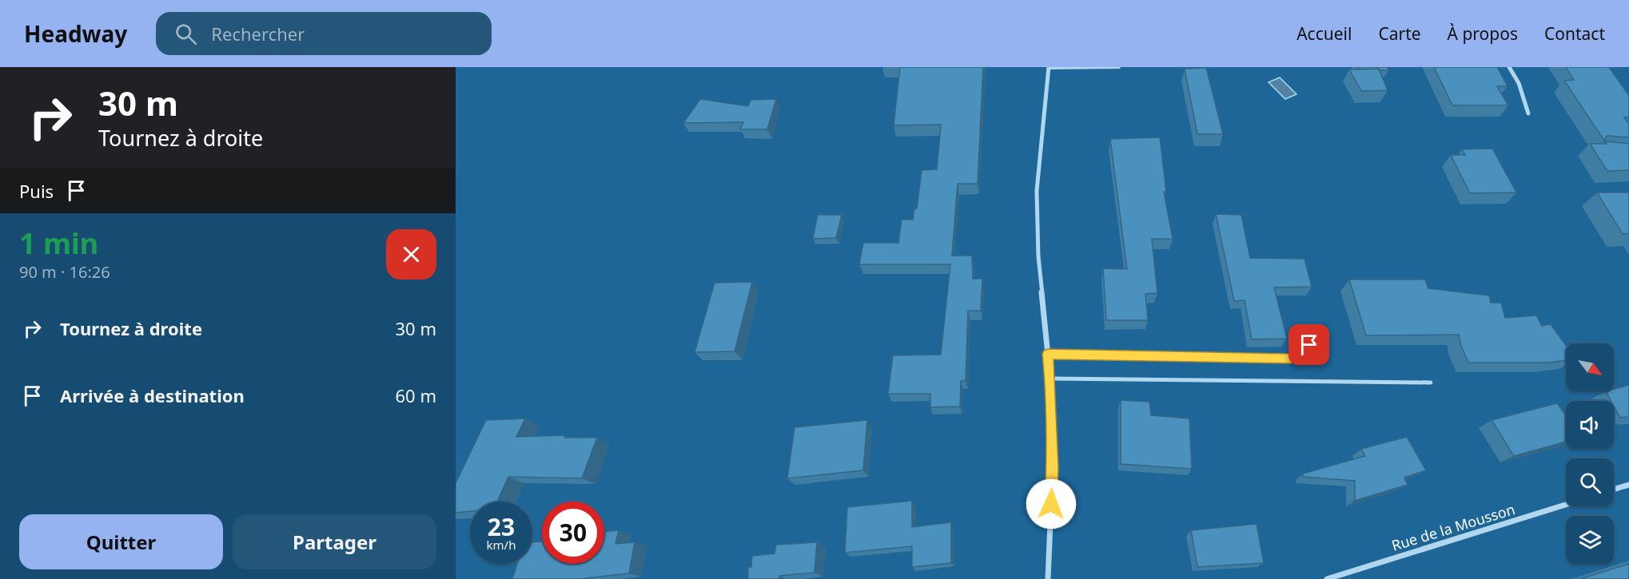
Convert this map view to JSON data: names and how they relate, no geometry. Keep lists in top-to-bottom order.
{
  "streets": {
    "street": ["Rue de la Mousson"]
  },
  "north": "bottom right",
  "page": {
    "header": "Headway",
    "search": "Rechercher",
    "nav": [
      "Accueil",
      "Carte",
      "À propos",
      "Contact"
    ],
    "turn": ["30 m", "Tournez à droite"],
    "then": "Puis",
    "heading": ["1 min", "90 m · 16:26"],
    "list": [
      {
        "name": "Tournez à droite",
        "value": "30 m"
      },
      {
        "name": "Arrivée à destination",
        "value": "60 m"
      }
    ],
    "speed": "23 km/h",
    "limit": "30",
    "buttons": ["Quitter", "Partager"]
  }
}
